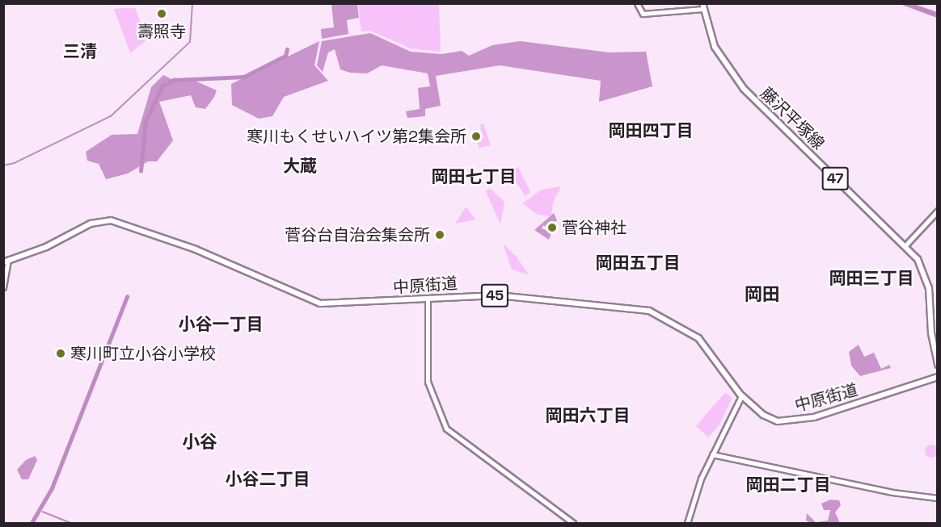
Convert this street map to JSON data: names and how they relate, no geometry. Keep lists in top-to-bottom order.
{
  "streets": {
    "main road": [
      "藤沢平塚線",
      "47",
      "中原街道",
      "45"
    ]
  },
  "districts": [
    "三清",
    "岡田四丁目",
    "大蔵",
    "岡田七丁目",
    "岡田五丁目",
    "岡田三丁目",
    "岡田",
    "小谷一丁目",
    "岡田六丁目",
    "小谷",
    "小谷二丁目",
    "岡田二丁目"
  ],
  "places": [
    "壽照寺",
    "寒川もくせいハイツ第2集会所",
    "菅谷神社",
    "菅谷台自治会集会所",
    "寒川町立小谷小学校"
  ]
}
